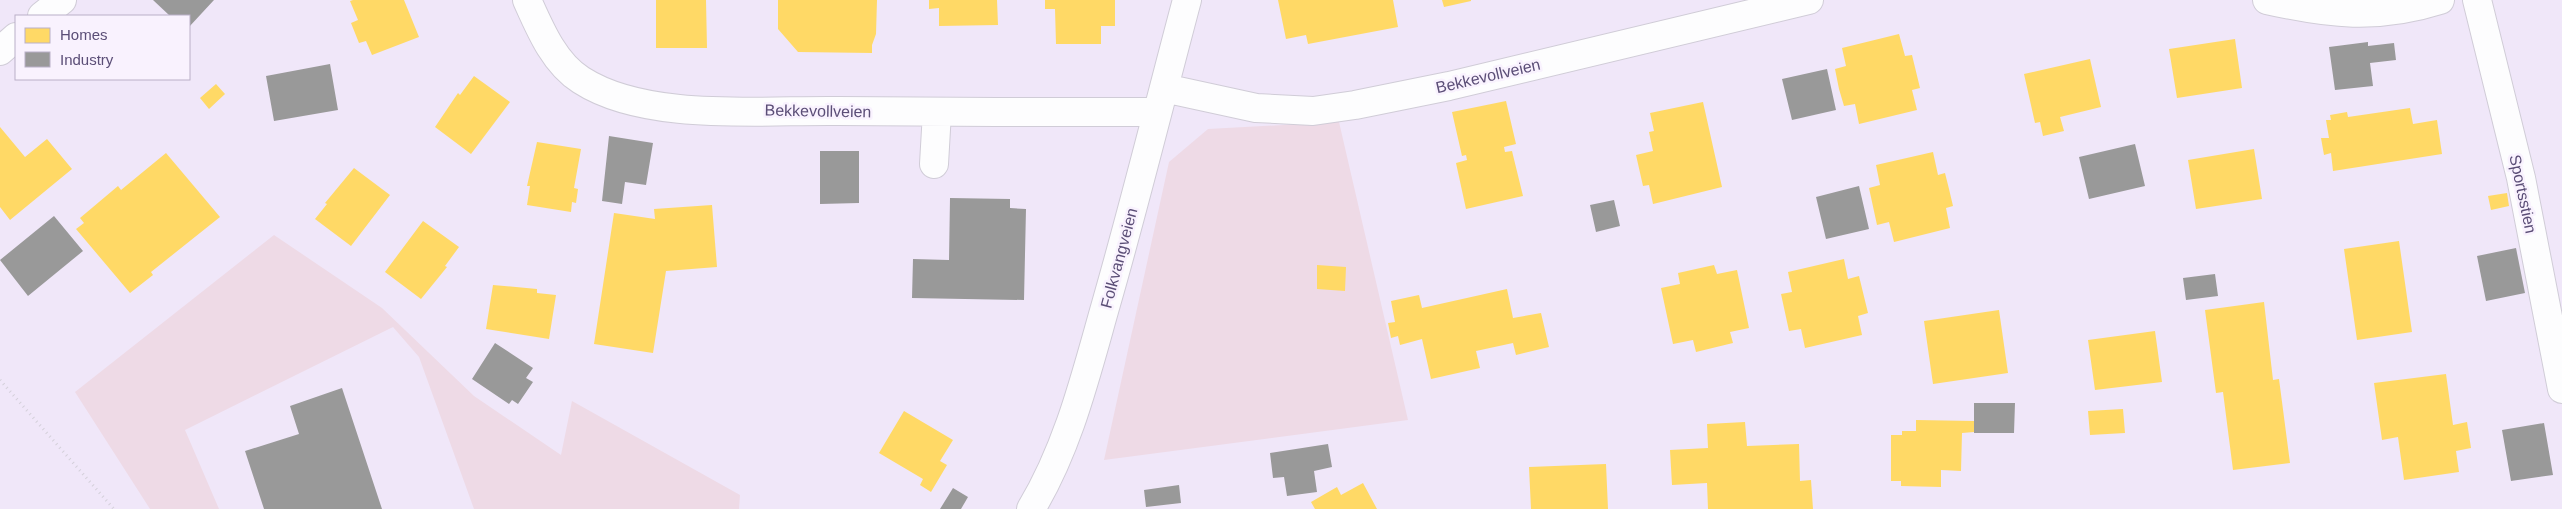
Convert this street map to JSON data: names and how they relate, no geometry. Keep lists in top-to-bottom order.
{
  "streets": {
    "street": ["Bekkevollveien", "Sportsstien", "Folkvangveien"]
  },
  "crossings": [
    ["Bekkevollveien", "Folkvangveien"]
  ],
  "legend": ["Homes", "Industry"]
}
